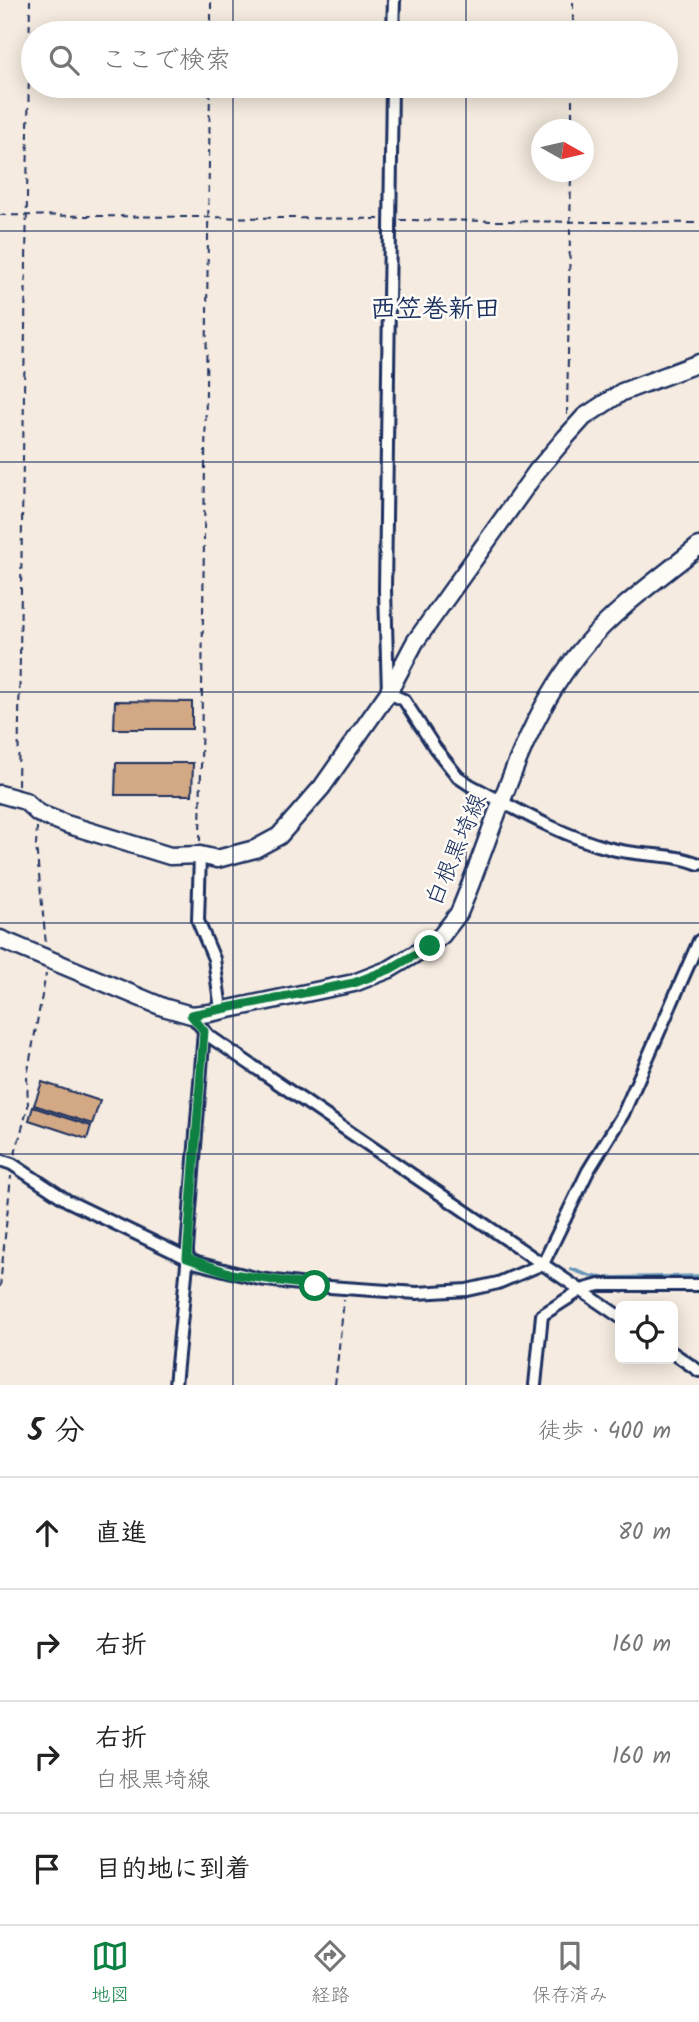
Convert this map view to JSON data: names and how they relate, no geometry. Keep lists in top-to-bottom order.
{
  "streets": {
    "main road": ["白根黒埼線"]
  },
  "districts": ["西笠巻新田"],
  "north": "right",
  "page": {
    "search": "ここで検索",
    "heading": ["5 分", "徒歩 · 400 m"],
    "list": [
      ["直進", "80 m"],
      ["右折", "160 m"],
      ["右折", "白根黒埼線", "160 m"],
      "目的地に到着"
    ],
    "nav": ["地図", "経路", "保存済み"]
  }
}
